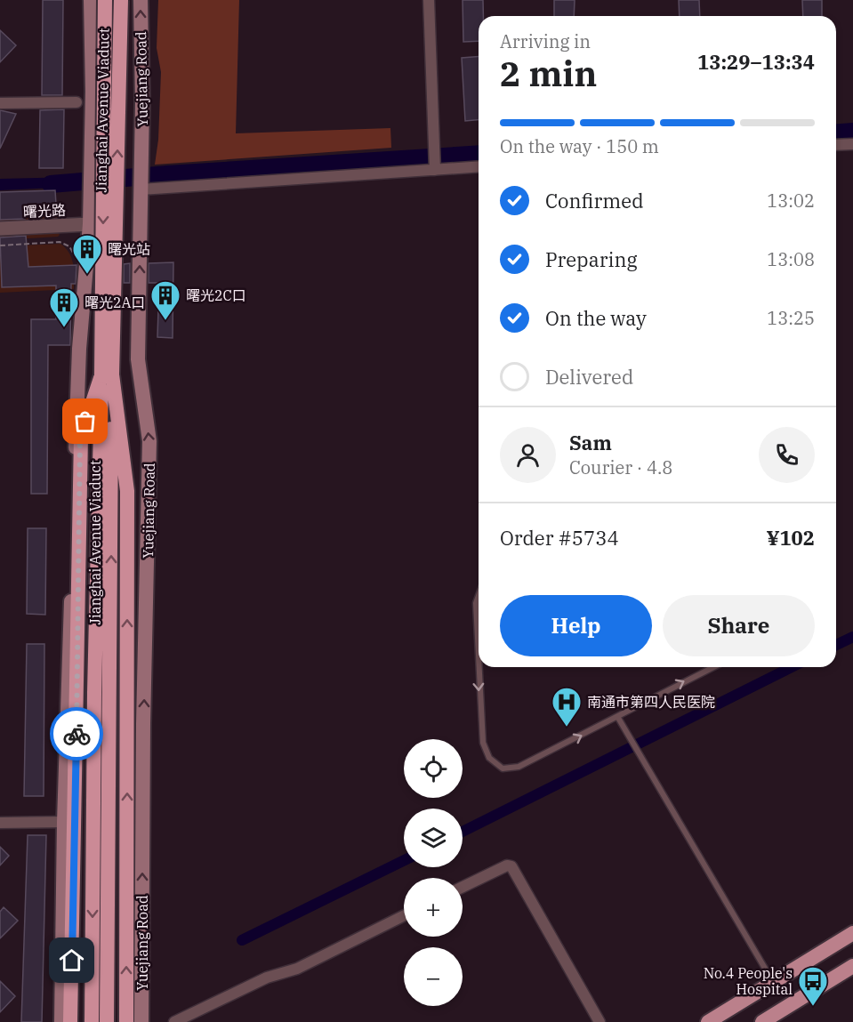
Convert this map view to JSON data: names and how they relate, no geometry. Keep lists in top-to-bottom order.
{
  "streets": {
    "highway": ["Jianghai Avenue Viaduct"],
    "main road": ["Yuejiang Road"],
    "street": ["曙光路"]
  },
  "places": {
    "building": ["曙光站", "曙光2C口", "曙光2A口"],
    "hospital": ["南通市第四人民医院"],
    "bus stop": ["No.4 People's Hospital"]
  },
  "page": {
    "heading": ["2 min", "Arriving in", "13:29–13:34"],
    "panel": [
      "Sam",
      "Courier · 4.8",
      "Order #5734",
      "¥102"
    ],
    "bar": "On the way · 150 m",
    "list": [
      ["Confirmed", "13:02"],
      ["Preparing", "13:08"],
      ["On the way", "13:25"],
      "Delivered"
    ],
    "buttons": ["Help", "Share"],
    "map_buttons": ["+", "−"]
  }
}
